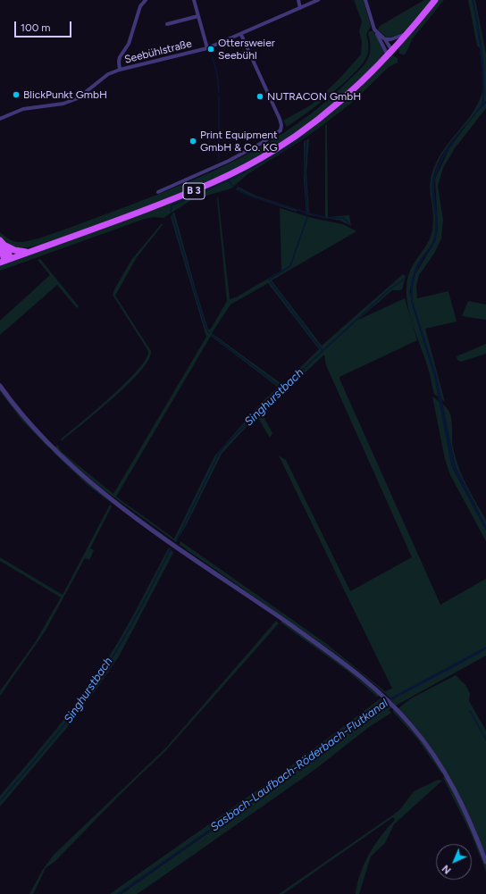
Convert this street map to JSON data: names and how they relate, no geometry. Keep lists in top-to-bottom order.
{
  "streets": {
    "main road": ["B 3"],
    "street": ["Seebühlstraße"]
  },
  "water": ["Singhurstbach", "Sasbach-Laufbach-Röderbach-Flutkanal"],
  "places": [
    "Ottersweier Seebühl",
    "BlickPunkt GmbH",
    "NUTRACON GmbH",
    "Print Equipment GmbH & Co. KG"
  ],
  "scale_bar": "100 m",
  "north": "bottom left"
}
